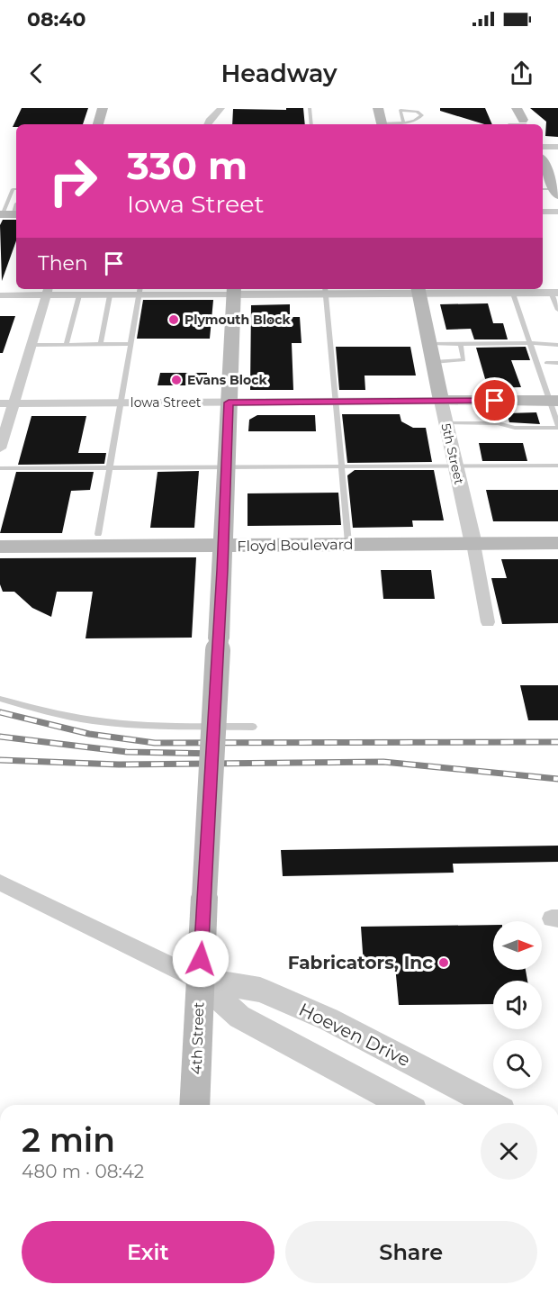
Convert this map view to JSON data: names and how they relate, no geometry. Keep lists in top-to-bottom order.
{
  "streets": {
    "main road": [
      "Iowa Street",
      "5th Street",
      "Floyd Boulevard",
      "4th Street"
    ],
    "street": ["Hoeven Drive"]
  },
  "crossings": [
    ["Iowa Street", "5th Street"],
    ["Iowa Street", "4th Street"],
    ["5th Street", "Floyd Boulevard"],
    ["Floyd Boulevard", "4th Street"],
    ["Hoeven Drive", "4th Street"]
  ],
  "places": ["Plymouth Block", "Evans Block", "Fabricators, Inc"],
  "north": "right",
  "page": {
    "status": "08:40",
    "header": "Headway",
    "turn": ["330 m", "Iowa Street"],
    "then": "Then",
    "heading": ["2 min", "480 m · 08:42"],
    "buttons": ["Exit", "Share"]
  }
}
